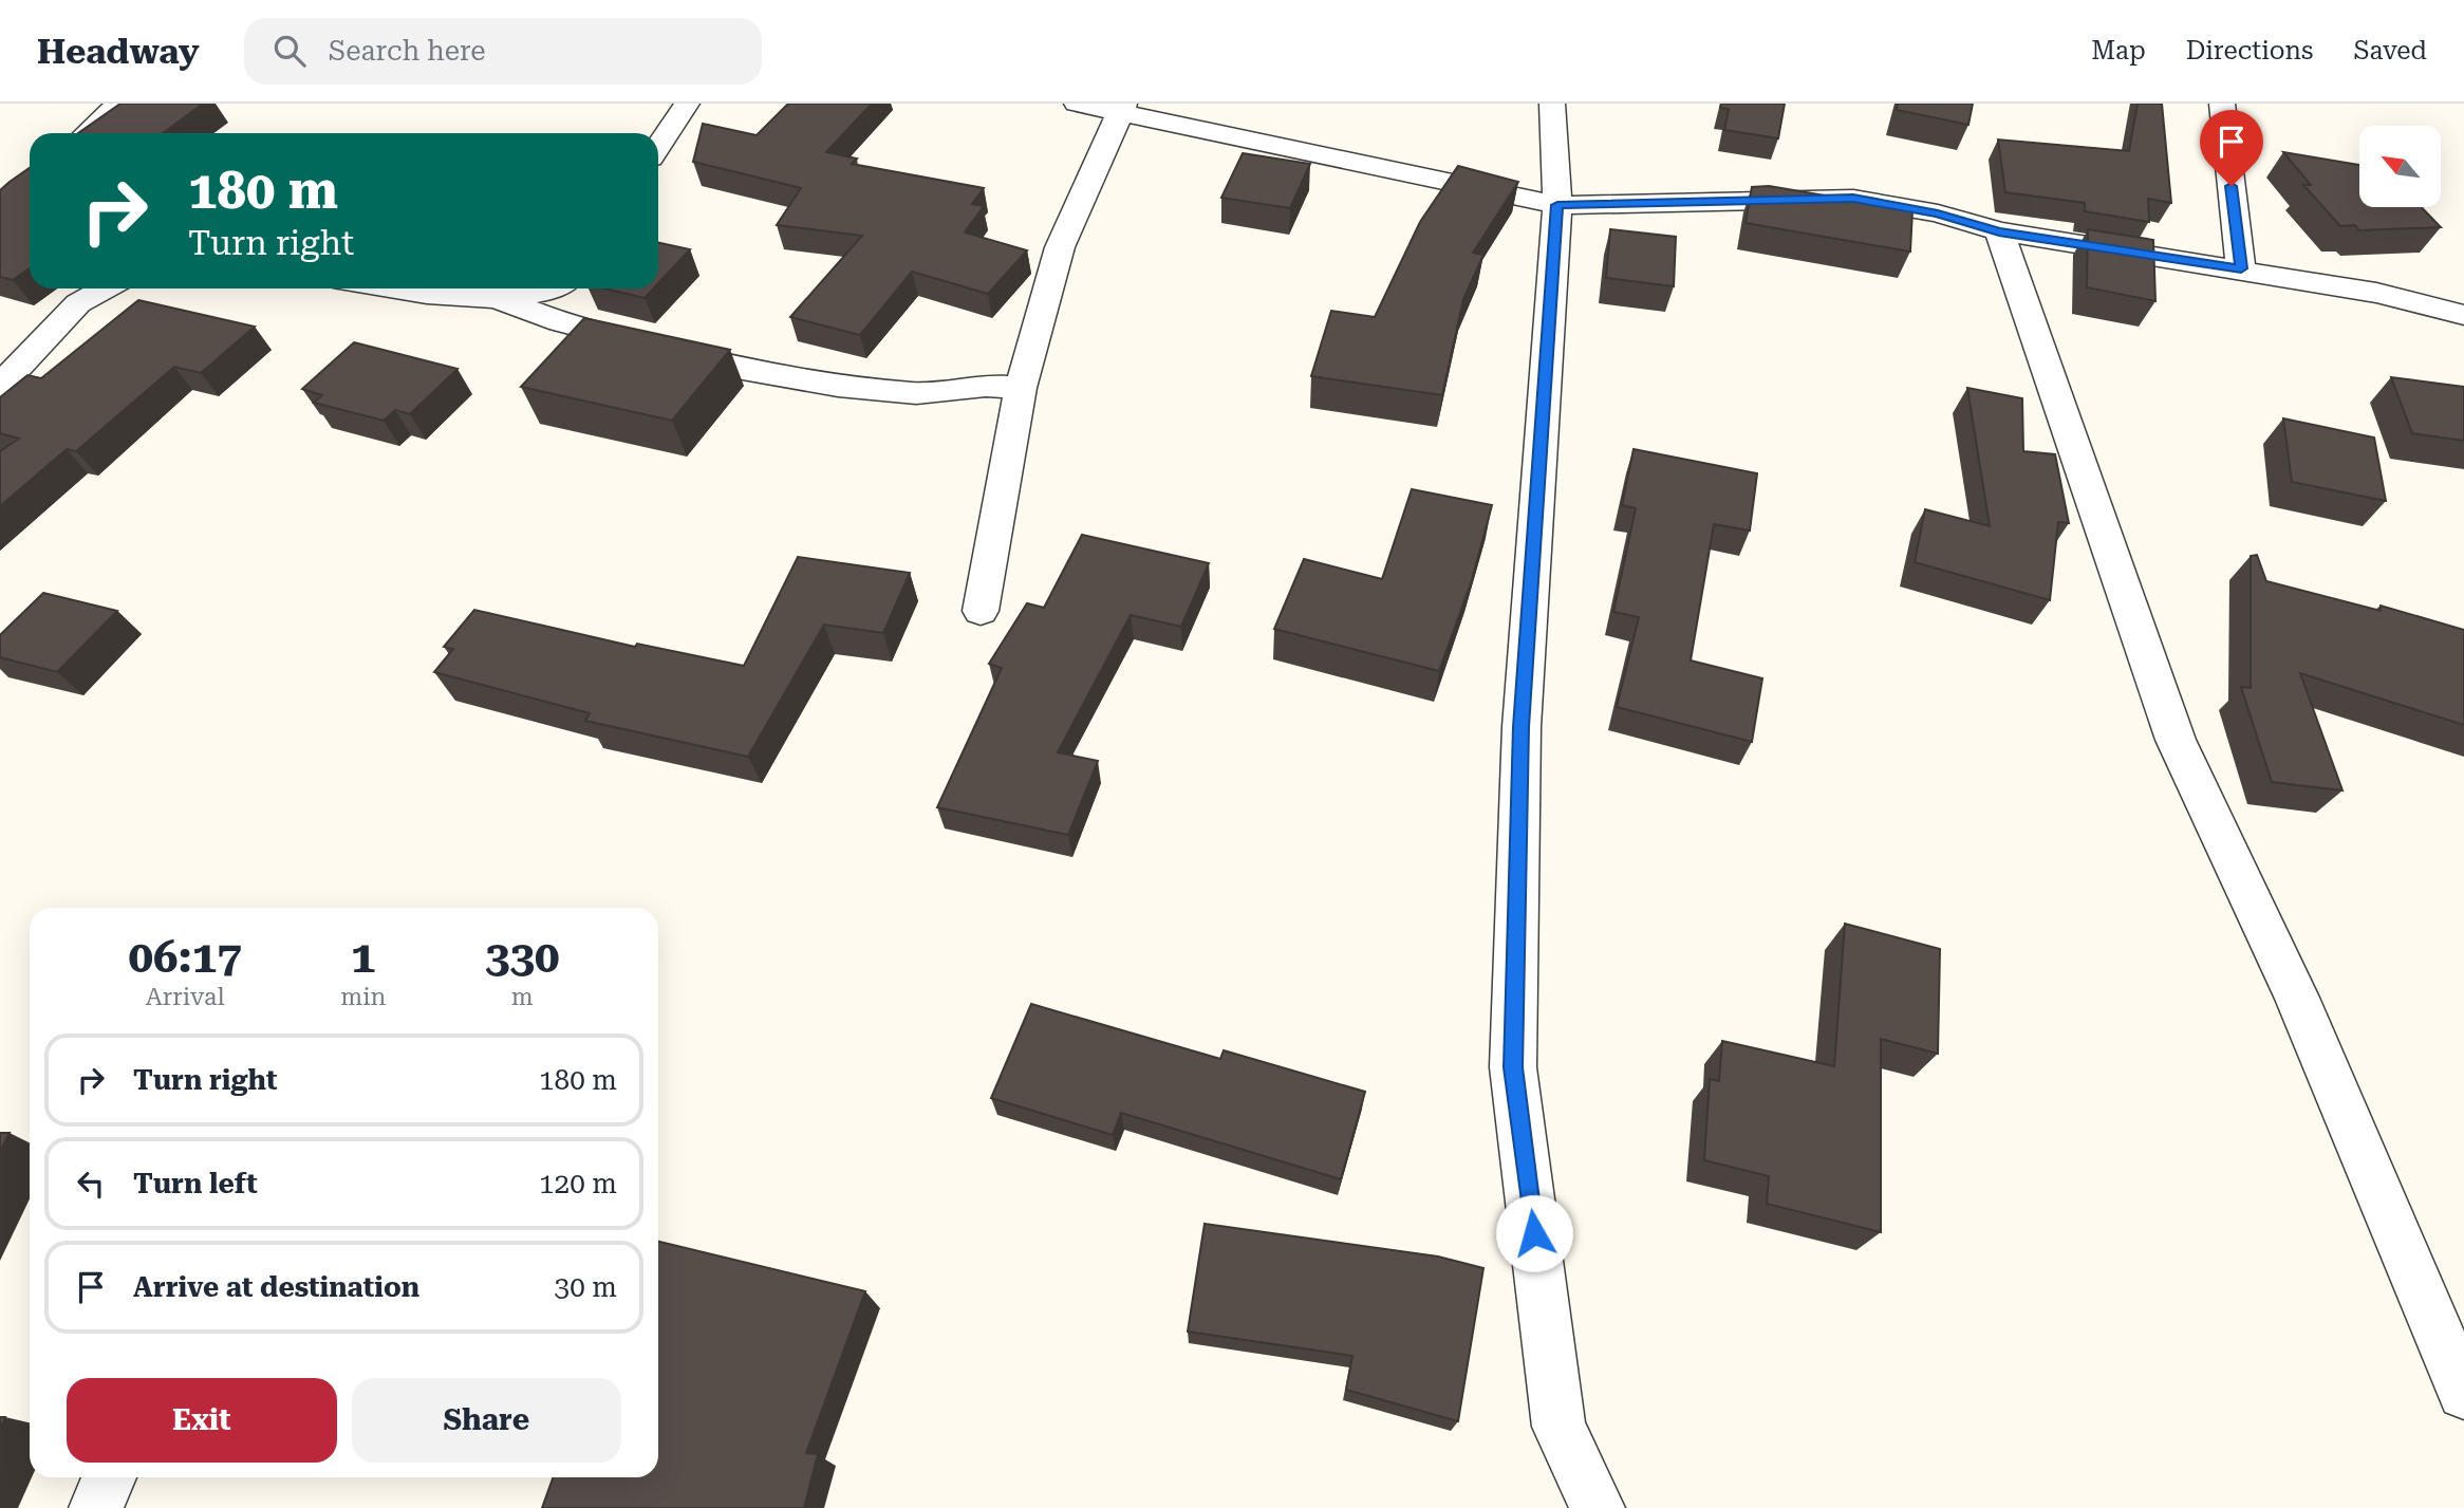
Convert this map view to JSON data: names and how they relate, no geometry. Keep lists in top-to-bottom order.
{
  "north": "top left",
  "page": {
    "header": "Headway",
    "search": "Search here",
    "nav": ["Map", "Directions", "Saved"],
    "turn": ["180 m", "Turn right"],
    "eta": [
      "06:17",
      "Arrival",
      "1",
      "min",
      "330",
      "m"
    ],
    "list": [
      {
        "name": "Turn right",
        "value": "180 m"
      },
      {
        "name": "Turn left",
        "value": "120 m"
      },
      {
        "name": "Arrive at destination",
        "value": "30 m"
      }
    ],
    "buttons": ["Exit", "Share"]
  }
}
